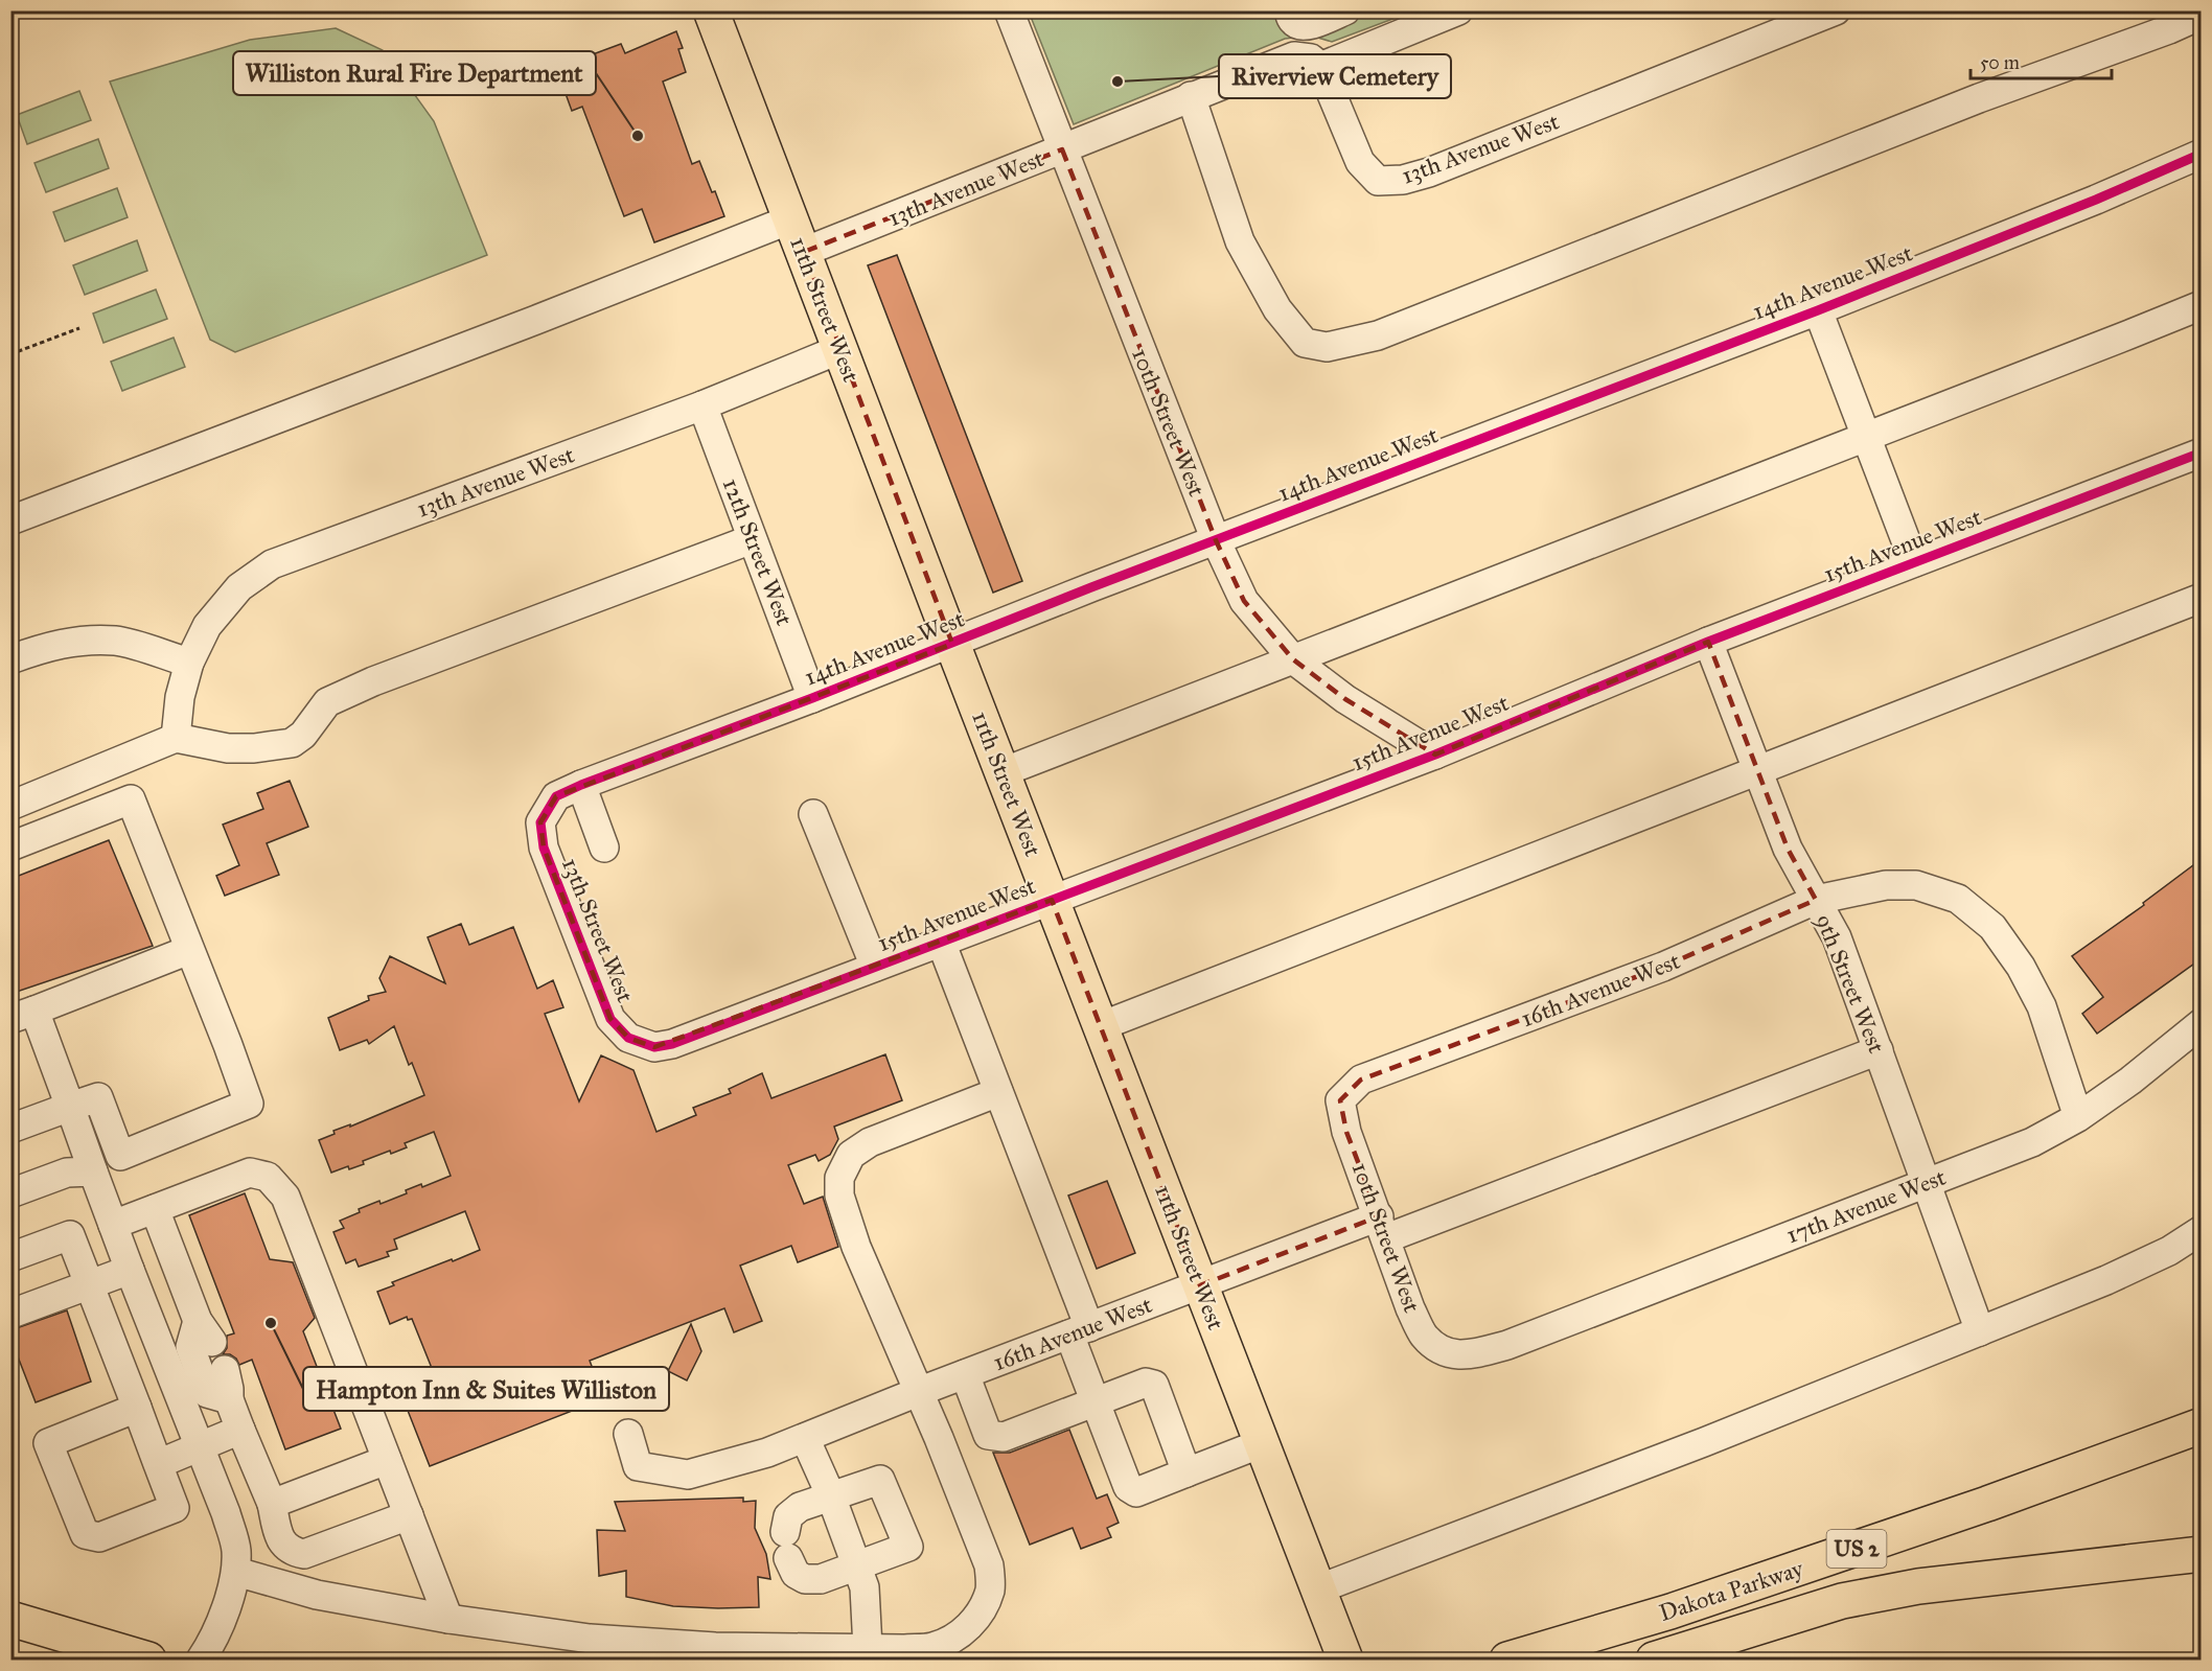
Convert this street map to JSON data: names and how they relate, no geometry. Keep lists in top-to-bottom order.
{
  "streets": {
    "main road": ["11th Street West", "US 2", "Dakota Parkway"],
    "street": [
      "13th Avenue West",
      "14th Avenue West",
      "10th Street West",
      "15th Avenue West",
      "12th Street West",
      "13th Street West",
      "9th Street West",
      "16th Avenue West",
      "17th Avenue West"
    ]
  },
  "crossings": [
    ["13th Avenue West", "11th Street West"],
    ["13th Avenue West", "10th Street West"],
    ["13th Avenue West", "12th Street West"],
    ["14th Avenue West", "11th Street West"],
    ["14th Avenue West", "10th Street West"],
    ["14th Avenue West", "12th Street West"],
    ["14th Avenue West", "13th Street West"],
    ["11th Street West", "15th Avenue West"],
    ["11th Street West", "16th Avenue West"],
    ["10th Street West", "15th Avenue West"],
    ["10th Street West", "16th Avenue West"],
    ["10th Street West", "17th Avenue West"],
    ["15th Avenue West", "13th Street West"],
    ["15th Avenue West", "9th Street West"],
    ["9th Street West", "16th Avenue West"],
    ["9th Street West", "17th Avenue West"],
    ["16th Avenue West", "17th Avenue West"]
  ],
  "places": ["Riverview Cemetery", "Williston Rural Fire Department", "Hampton Inn & Suites Williston"],
  "scale_bar": "50 m"
}
